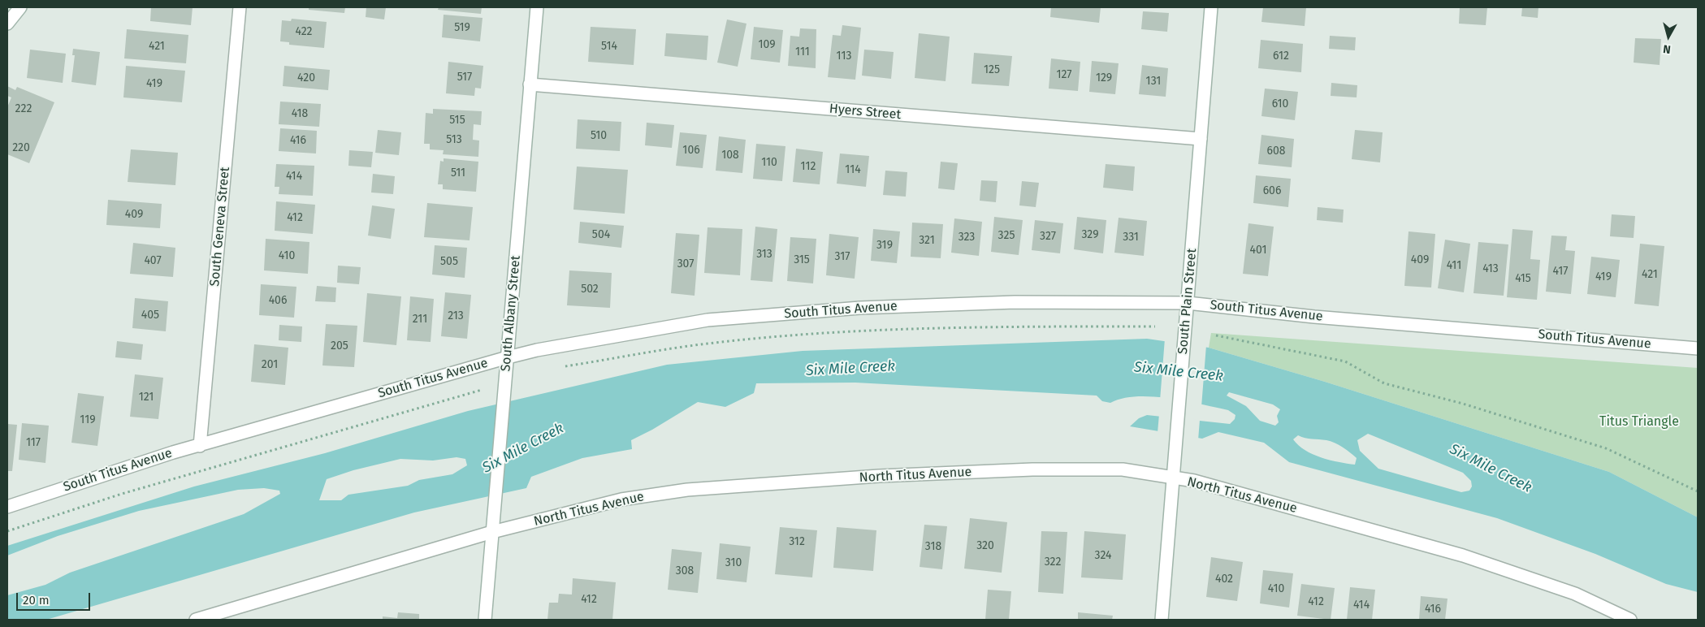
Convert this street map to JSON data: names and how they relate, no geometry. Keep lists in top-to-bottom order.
{
  "streets": {
    "street": [
      "Hyers Street",
      "South Geneva Street",
      "South Plain Street",
      "South Titus Avenue",
      "South Albany Street",
      "North Titus Avenue"
    ]
  },
  "crossings": [
    ["Hyers Street", "South Plain Street"],
    ["Hyers Street", "South Albany Street"],
    ["South Geneva Street", "South Titus Avenue"],
    ["South Plain Street", "South Titus Avenue"],
    ["South Plain Street", "North Titus Avenue"],
    ["South Titus Avenue", "South Albany Street"],
    ["South Albany Street", "North Titus Avenue"]
  ],
  "water": ["Six Mile Creek"],
  "parks": ["Titus Triangle"],
  "house_numbers": [
    "519",
    "422",
    "109",
    "421",
    "514",
    "111",
    "113",
    "612",
    "125",
    "127",
    "517",
    "420",
    "129",
    "131",
    "419",
    "610",
    "222",
    "418",
    "515",
    "510",
    "513",
    "416",
    "220",
    "106",
    "608",
    "108",
    "110",
    "112",
    "114",
    "511",
    "414",
    "606",
    "409",
    "412",
    "504",
    "329",
    "325",
    "327",
    "323",
    "331",
    "321",
    "319",
    "401",
    "313",
    "410",
    "317",
    "315",
    "409",
    "407",
    "505",
    "307",
    "411",
    "413",
    "417",
    "421",
    "419",
    "415",
    "502",
    "406",
    "405",
    "213",
    "211",
    "205",
    "201",
    "121",
    "119",
    "117",
    "312",
    "320",
    "318",
    "324",
    "322",
    "310",
    "308",
    "402",
    "410",
    "412",
    "412",
    "414",
    "416"
  ],
  "scale_bar": "20 m",
  "north": "bottom"
}
